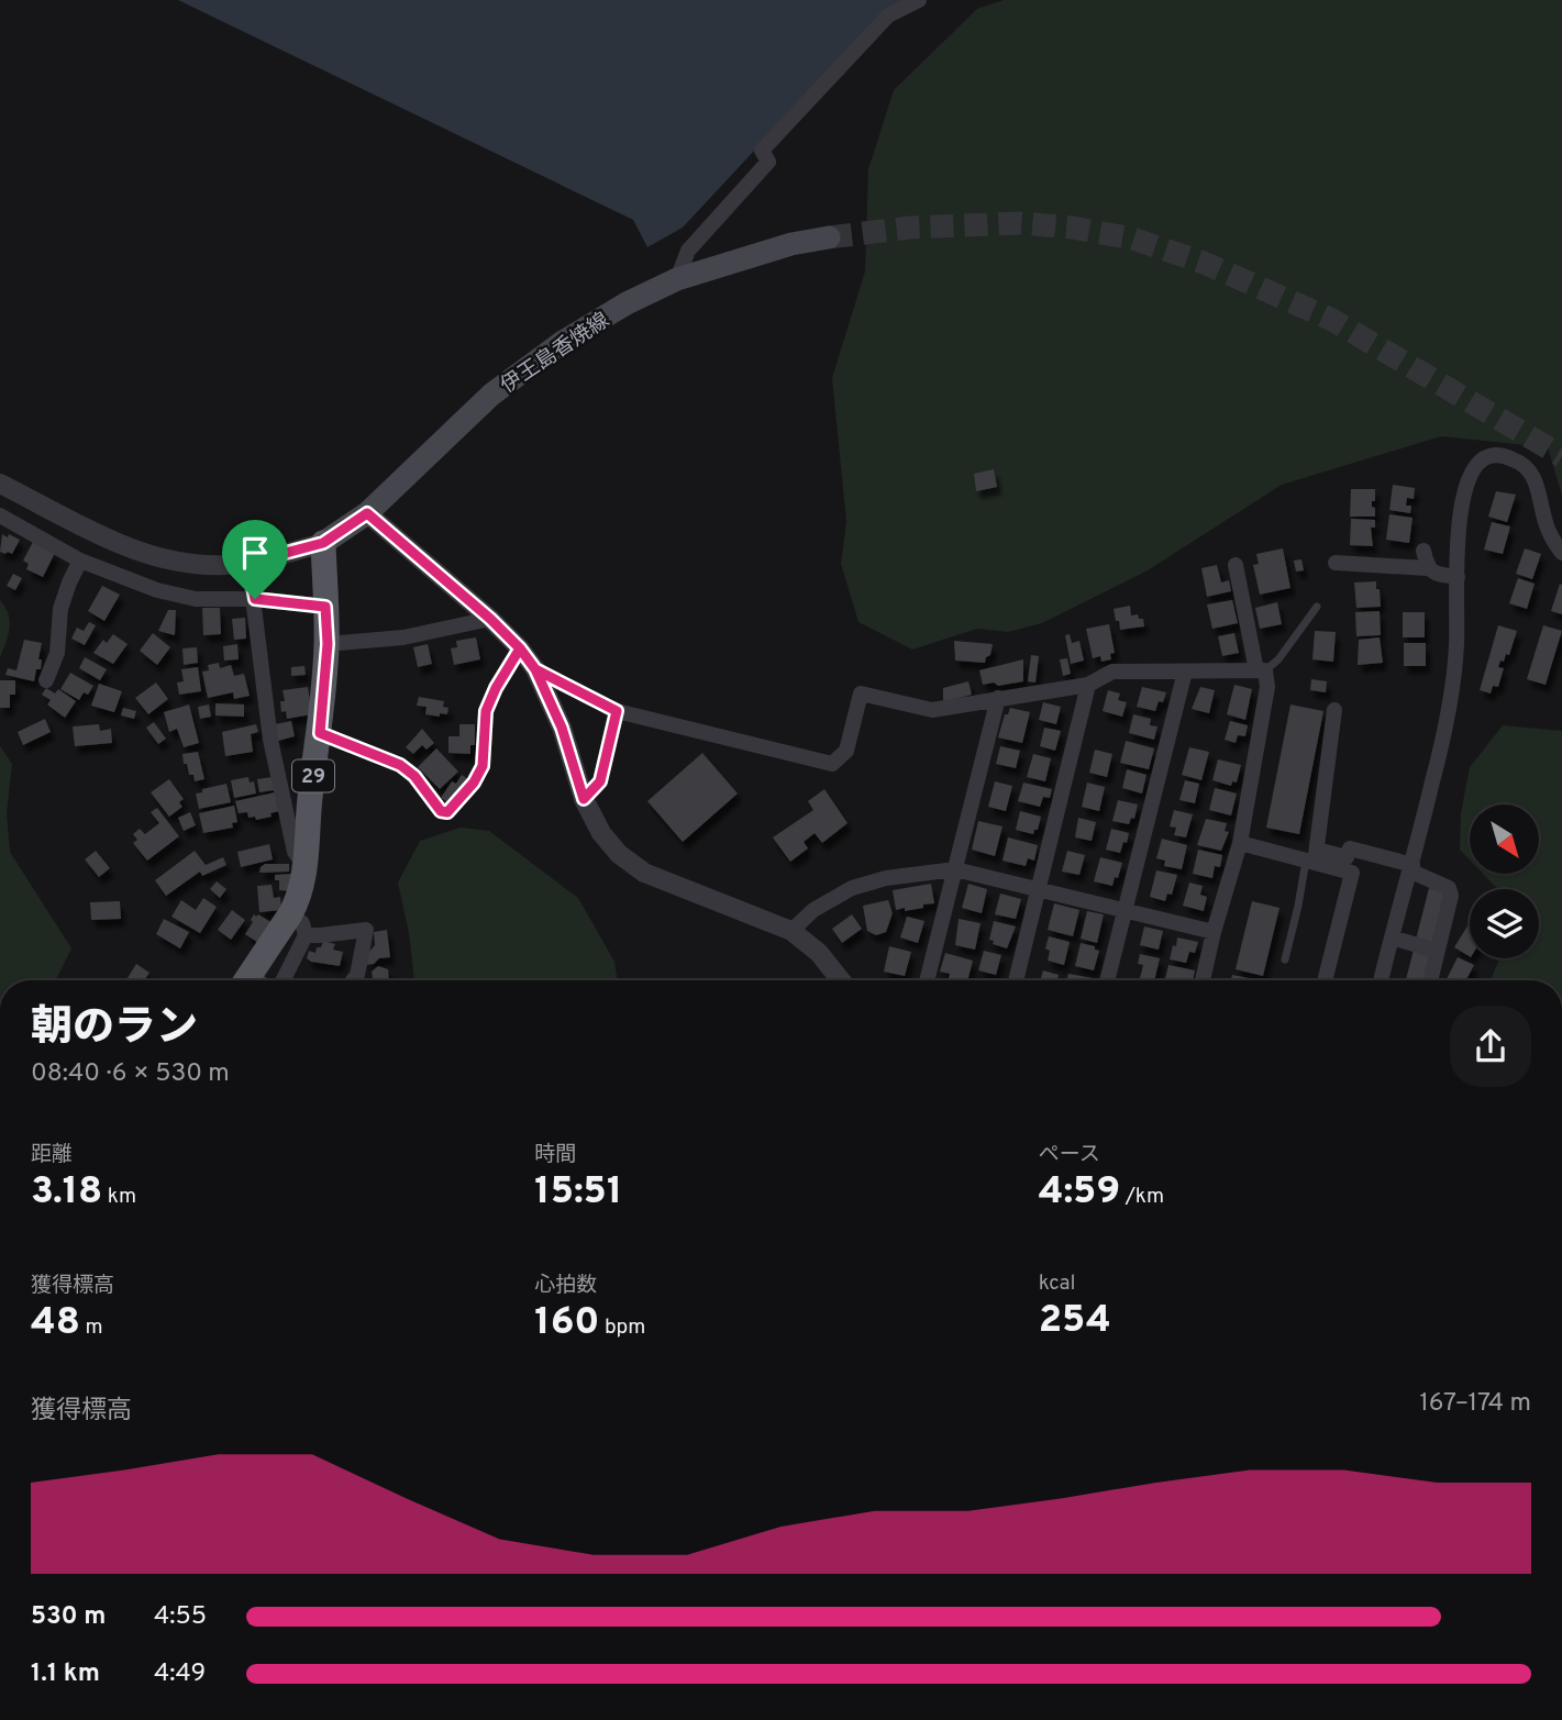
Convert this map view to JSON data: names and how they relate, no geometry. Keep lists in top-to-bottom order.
{
  "streets": {
    "main road": ["伊王島香焼線", "29"]
  },
  "crossings": [
    ["伊王島香焼線", "29"]
  ],
  "north": "bottom right",
  "page": {
    "heading": ["朝のラン", "08:40 · 6 × 530 m"],
    "stats": [
      ["距離", "3.18 km"],
      ["時間", "15:51"],
      ["ペース", "4:59 /km"],
      ["獲得標高", "48 m"],
      ["心拍数", "160 bpm"],
      ["kcal", "254"]
    ],
    "chart": ["獲得標高", "167–174 m"],
    "list": [
      {
        "name": "530 m",
        "note": "4:55"
      },
      {
        "name": "1.1 km",
        "note": "4:49"
      }
    ]
  }
}
